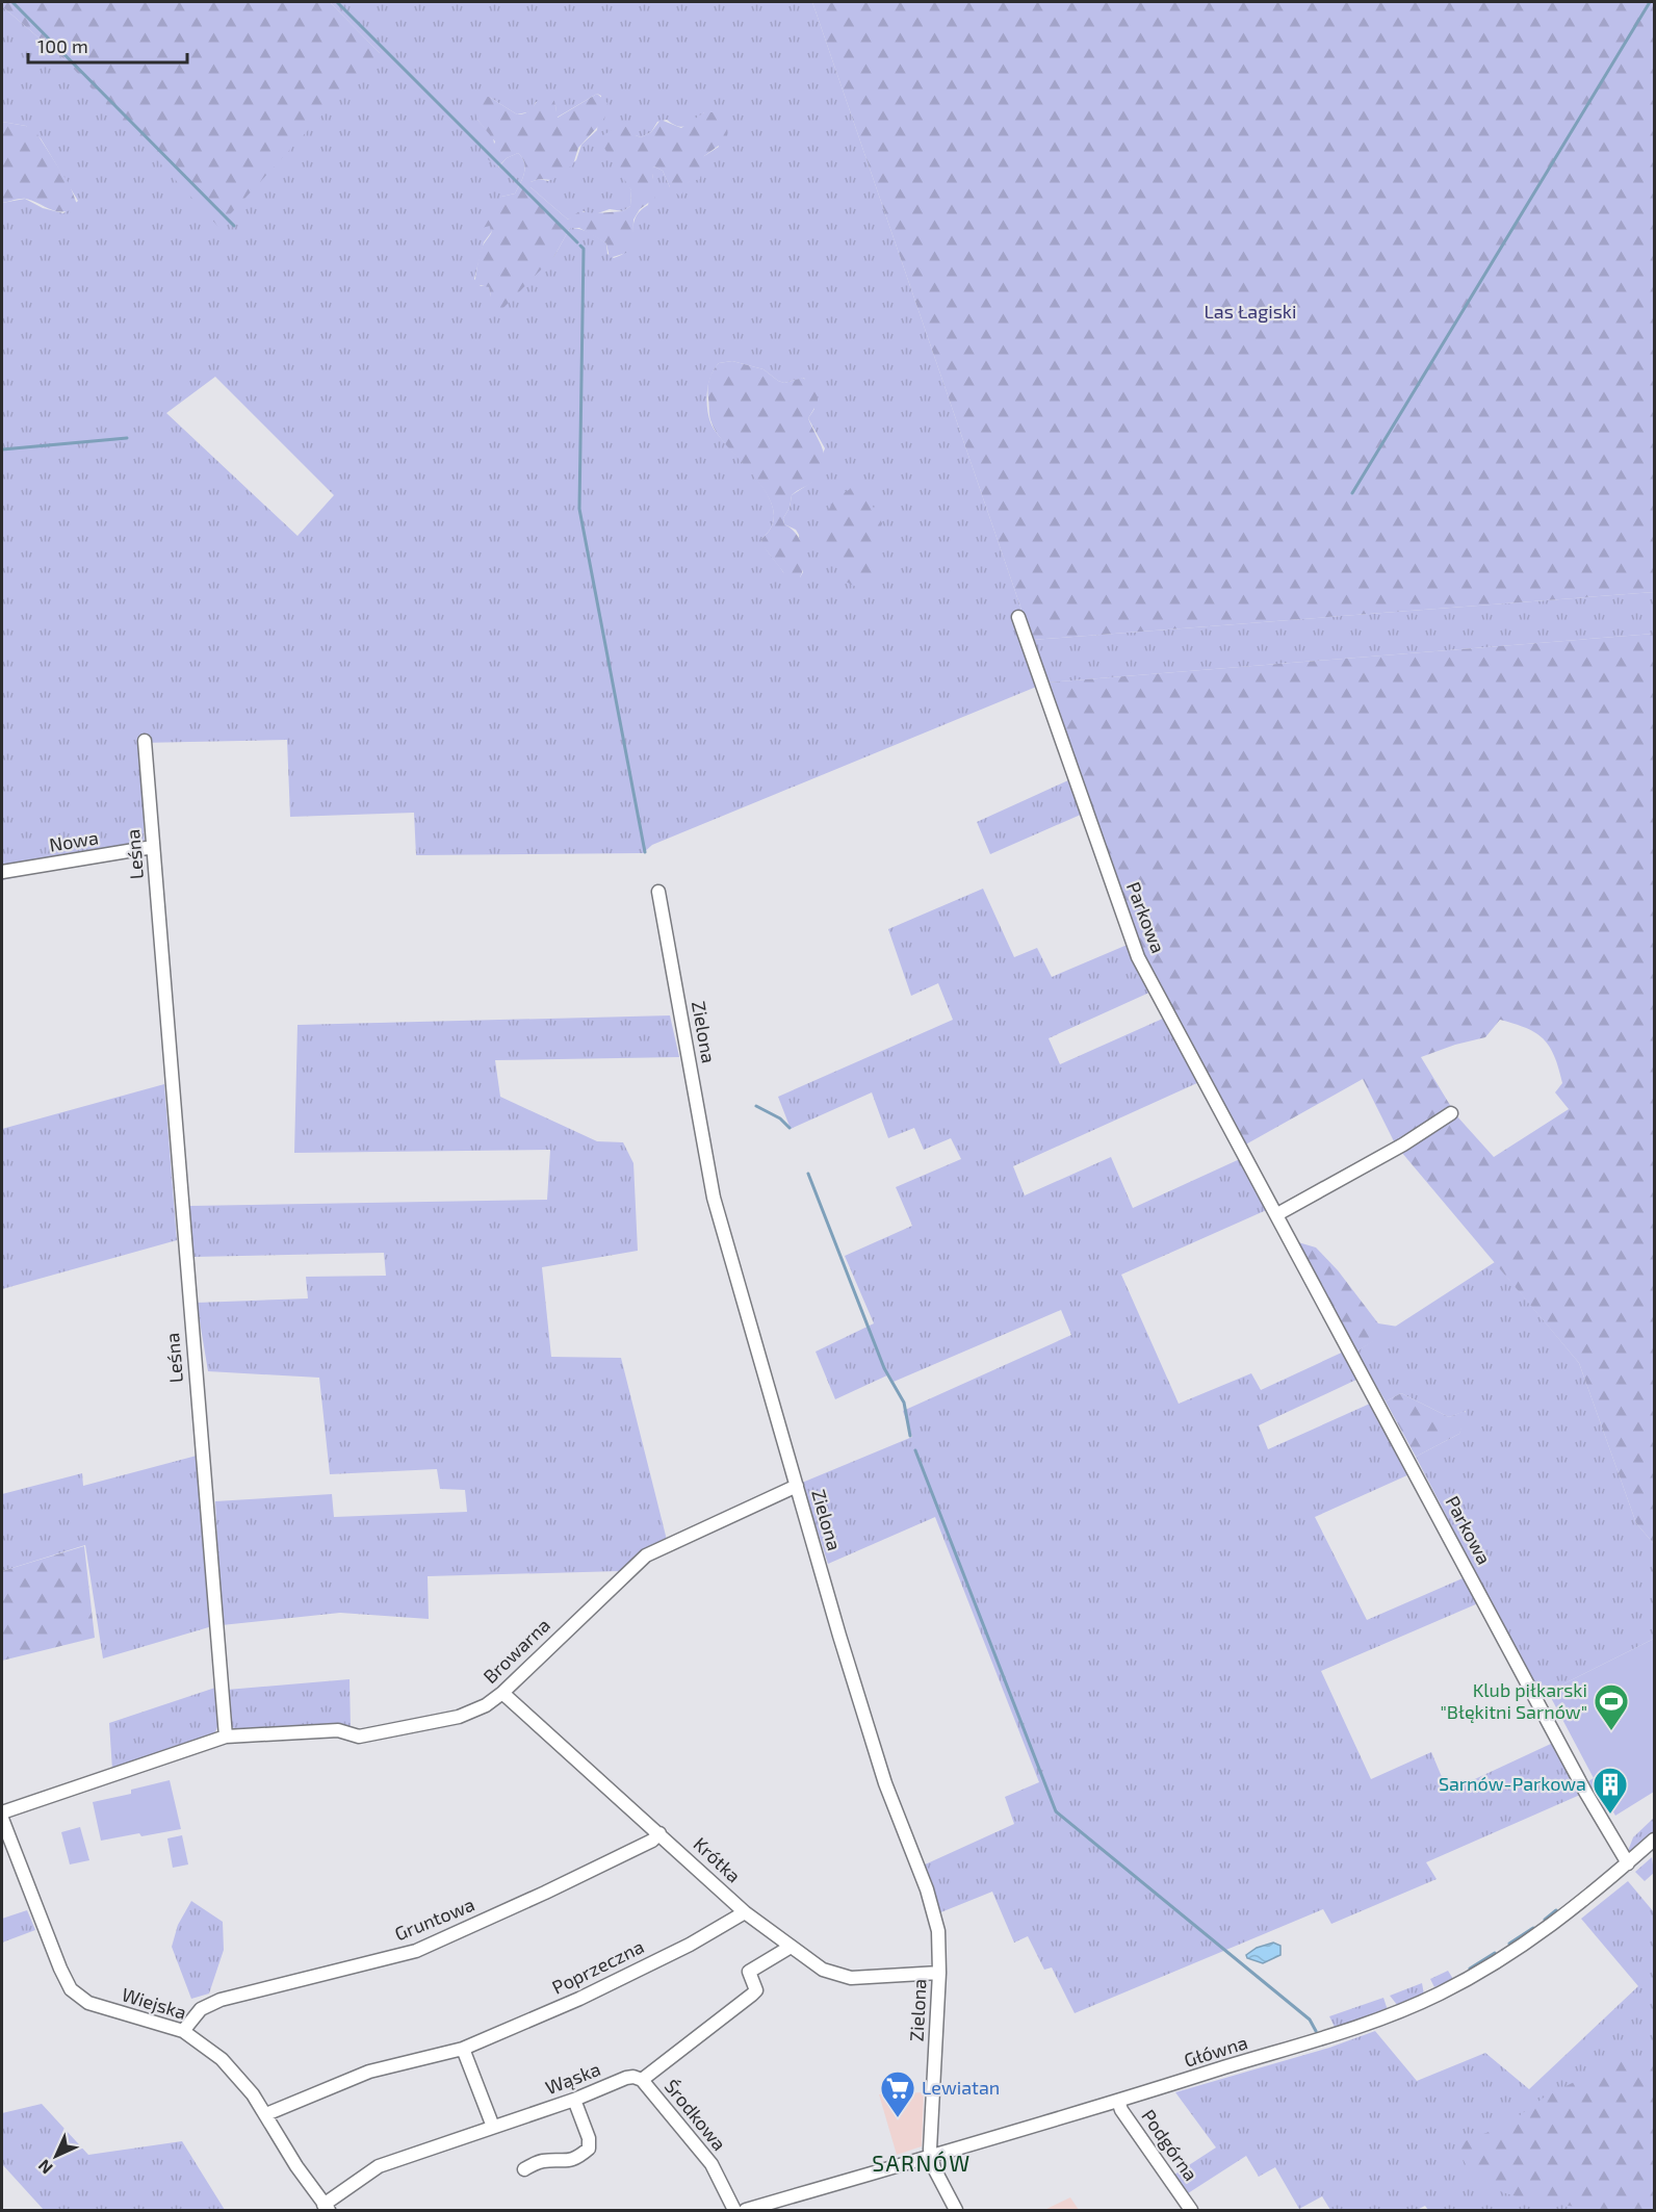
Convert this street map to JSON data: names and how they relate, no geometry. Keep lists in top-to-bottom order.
{
  "streets": {
    "street": [
      "Nowa",
      "Leśna",
      "Parkowa",
      "Zielona",
      "Browarna",
      "Krótka",
      "Gruntowa",
      "Poprzeczna",
      "Wiejska",
      "Główna",
      "Wąska",
      "Środkowa",
      "Podgórna"
    ]
  },
  "crossings": [
    ["Nowa", "Leśna"],
    ["Leśna", "Browarna"],
    ["Parkowa", "Główna"],
    ["Zielona", "Browarna"],
    ["Zielona", "Krótka"],
    ["Zielona", "Główna"],
    ["Browarna", "Krótka"],
    ["Krótka", "Gruntowa"],
    ["Krótka", "Poprzeczna"],
    ["Krótka", "Wąska"],
    ["Gruntowa", "Wiejska"],
    ["Poprzeczna", "Wiejska"],
    ["Wiejska", "Wąska"],
    ["Główna", "Podgórna"],
    ["Wąska", "Środkowa"]
  ],
  "districts": ["SARNÓW"],
  "parks": ["Las Łagiski"],
  "places": {
    "sports": ["Klub piłkarski \"Błękitni Sarnów\""],
    "building": ["Sarnów-Parkowa"],
    "supermarket": ["Lewiatan"]
  },
  "scale_bar": "100 m",
  "north": "bottom left"
}
